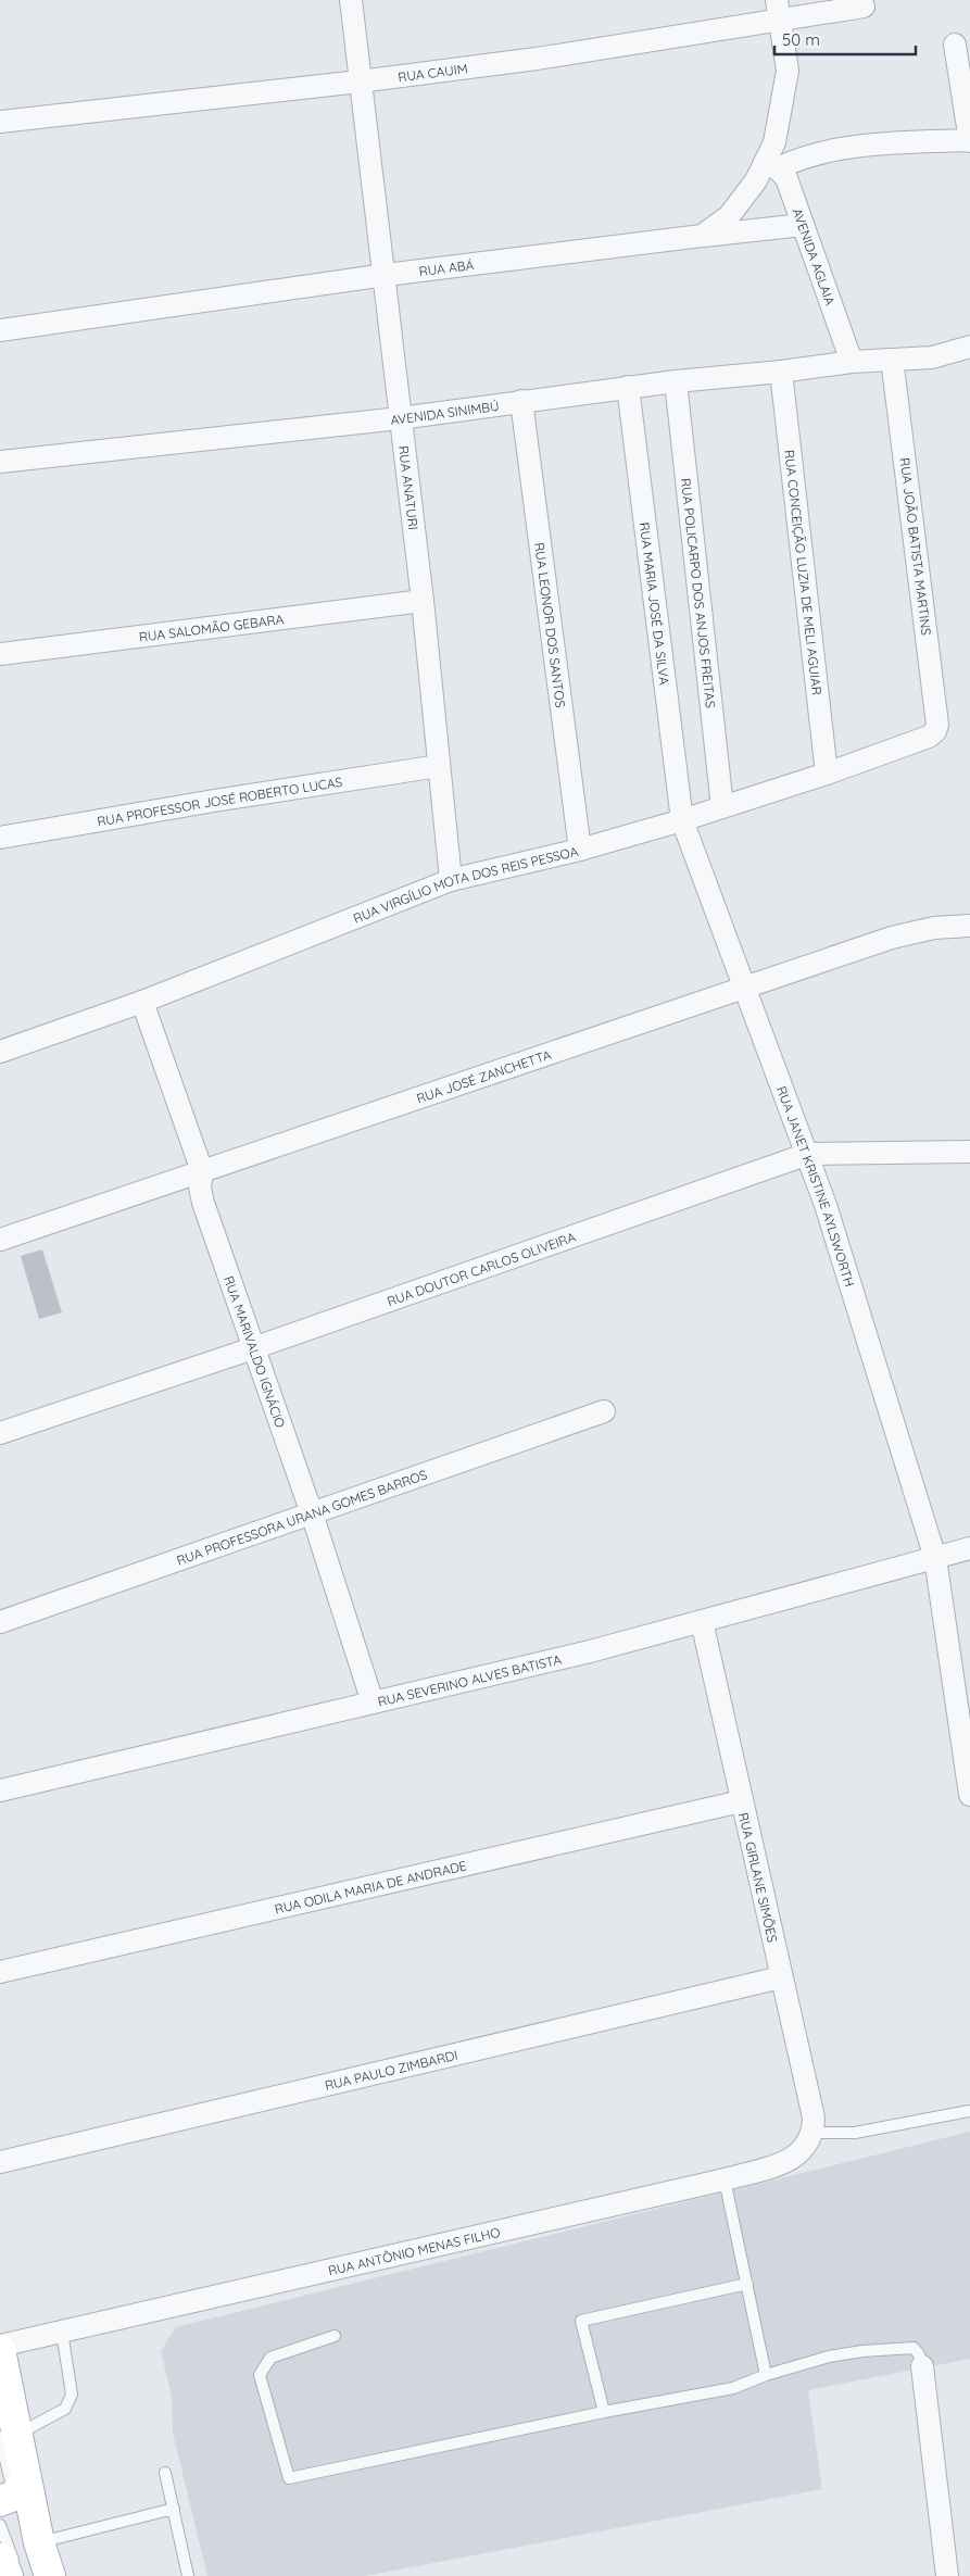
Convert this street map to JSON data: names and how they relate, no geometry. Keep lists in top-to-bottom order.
{
  "streets": {
    "street": [
      "RUA CAUIM",
      "AVENIDA AGLAIA",
      "RUA ABÁ",
      "AVENIDA SINIMBÚ",
      "RUA ANATURI",
      "RUA JOÃO BATISTA MARTINS",
      "RUA CONCEIÇÃO LUZIA DE MELI AGUIAR",
      "RUA POLICARPO DOS ANJOS FREITAS",
      "RUA MARIA JOSÉ DA SILVA",
      "RUA LEONOR DOS SANTOS",
      "RUA SALOMÃO GEBARA",
      "RUA PROFESSOR JOSÉ ROBERTO LUCAS",
      "RUA VIRGÍLIO MOTA DOS REIS PESSOA",
      "RUA JOSÉ ZANCHETTA",
      "RUA JANET KRISTINE AYLSWORTH",
      "RUA DOUTOR CARLOS OLIVEIRA",
      "RUA MARIVALDO IGNÁCIO",
      "RUA PROFESSORA URANA GOMES BARROS",
      "RUA SEVERINO ALVES BATISTA",
      "RUA GIRLANE SIMÕES",
      "RUA ODILA MARIA DE ANDRADE",
      "RUA PAULO ZIMBARDI",
      "RUA ANTÔNIO MENAS FILHO"
    ]
  },
  "crossings": [
    ["RUA CAUIM", "RUA ANATURI"],
    ["AVENIDA AGLAIA", "RUA ABÁ"],
    ["AVENIDA AGLAIA", "AVENIDA SINIMBÚ"],
    ["RUA ABÁ", "RUA ANATURI"],
    ["AVENIDA SINIMBÚ", "RUA ANATURI"],
    ["AVENIDA SINIMBÚ", "RUA JOÃO BATISTA MARTINS"],
    ["AVENIDA SINIMBÚ", "RUA CONCEIÇÃO LUZIA DE MELI AGUIAR"],
    ["AVENIDA SINIMBÚ", "RUA POLICARPO DOS ANJOS FREITAS"],
    ["AVENIDA SINIMBÚ", "RUA MARIA JOSÉ DA SILVA"],
    ["AVENIDA SINIMBÚ", "RUA LEONOR DOS SANTOS"],
    ["RUA ANATURI", "RUA SALOMÃO GEBARA"],
    ["RUA ANATURI", "RUA PROFESSOR JOSÉ ROBERTO LUCAS"],
    ["RUA ANATURI", "RUA VIRGÍLIO MOTA DOS REIS PESSOA"],
    ["RUA JOÃO BATISTA MARTINS", "RUA VIRGÍLIO MOTA DOS REIS PESSOA"],
    ["RUA CONCEIÇÃO LUZIA DE MELI AGUIAR", "RUA VIRGÍLIO MOTA DOS REIS PESSOA"],
    ["RUA POLICARPO DOS ANJOS FREITAS", "RUA VIRGÍLIO MOTA DOS REIS PESSOA"],
    ["RUA MARIA JOSÉ DA SILVA", "RUA VIRGÍLIO MOTA DOS REIS PESSOA"],
    ["RUA MARIA JOSÉ DA SILVA", "RUA JANET KRISTINE AYLSWORTH"],
    ["RUA LEONOR DOS SANTOS", "RUA VIRGÍLIO MOTA DOS REIS PESSOA"],
    ["RUA VIRGÍLIO MOTA DOS REIS PESSOA", "RUA JANET KRISTINE AYLSWORTH"],
    ["RUA VIRGÍLIO MOTA DOS REIS PESSOA", "RUA MARIVALDO IGNÁCIO"],
    ["RUA JOSÉ ZANCHETTA", "RUA JANET KRISTINE AYLSWORTH"],
    ["RUA JOSÉ ZANCHETTA", "RUA MARIVALDO IGNÁCIO"],
    ["RUA JANET KRISTINE AYLSWORTH", "RUA DOUTOR CARLOS OLIVEIRA"],
    ["RUA JANET KRISTINE AYLSWORTH", "RUA SEVERINO ALVES BATISTA"],
    ["RUA DOUTOR CARLOS OLIVEIRA", "RUA MARIVALDO IGNÁCIO"],
    ["RUA MARIVALDO IGNÁCIO", "RUA PROFESSORA URANA GOMES BARROS"],
    ["RUA MARIVALDO IGNÁCIO", "RUA SEVERINO ALVES BATISTA"],
    ["RUA SEVERINO ALVES BATISTA", "RUA GIRLANE SIMÕES"],
    ["RUA GIRLANE SIMÕES", "RUA ODILA MARIA DE ANDRADE"],
    ["RUA GIRLANE SIMÕES", "RUA PAULO ZIMBARDI"],
    ["RUA GIRLANE SIMÕES", "RUA ANTÔNIO MENAS FILHO"]
  ],
  "scale_bar": "50 m"
}
